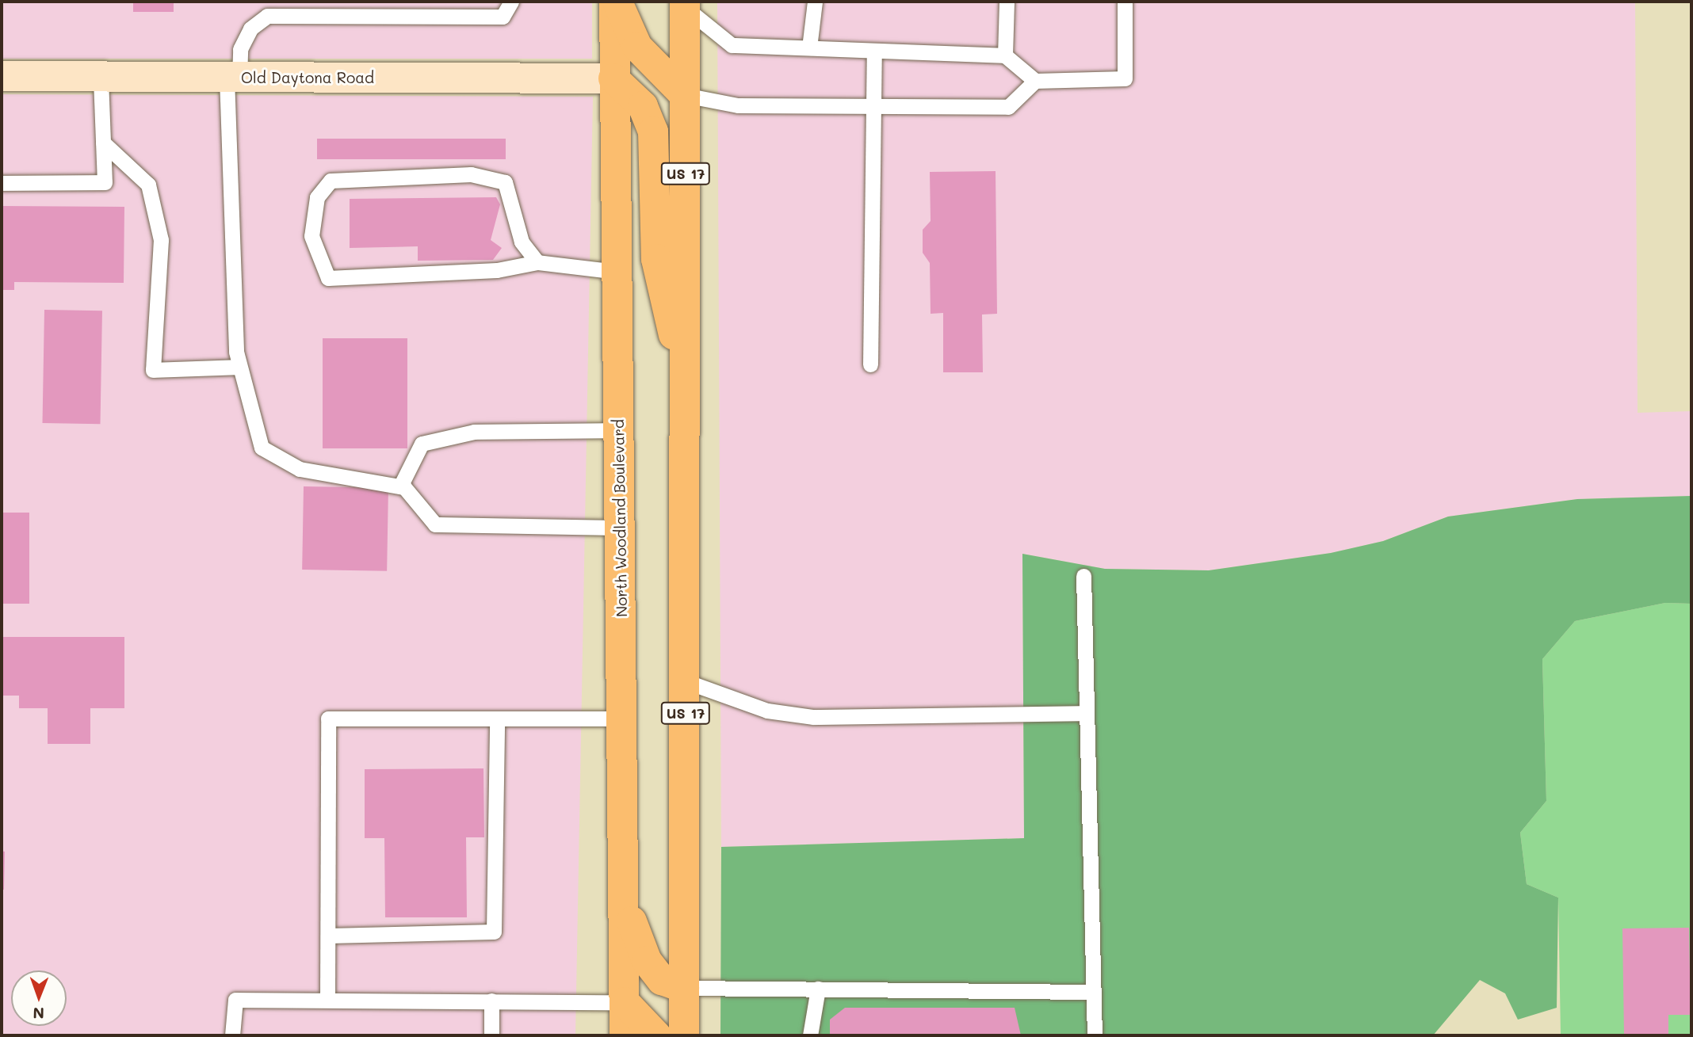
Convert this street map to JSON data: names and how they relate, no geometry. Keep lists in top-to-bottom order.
{
  "streets": {
    "main road": ["US 17", "North Woodland Boulevard"],
    "street": ["Old Daytona Road"]
  },
  "crossings": [
    ["Old Daytona Road", "North Woodland Boulevard"]
  ],
  "north": "bottom"
}
